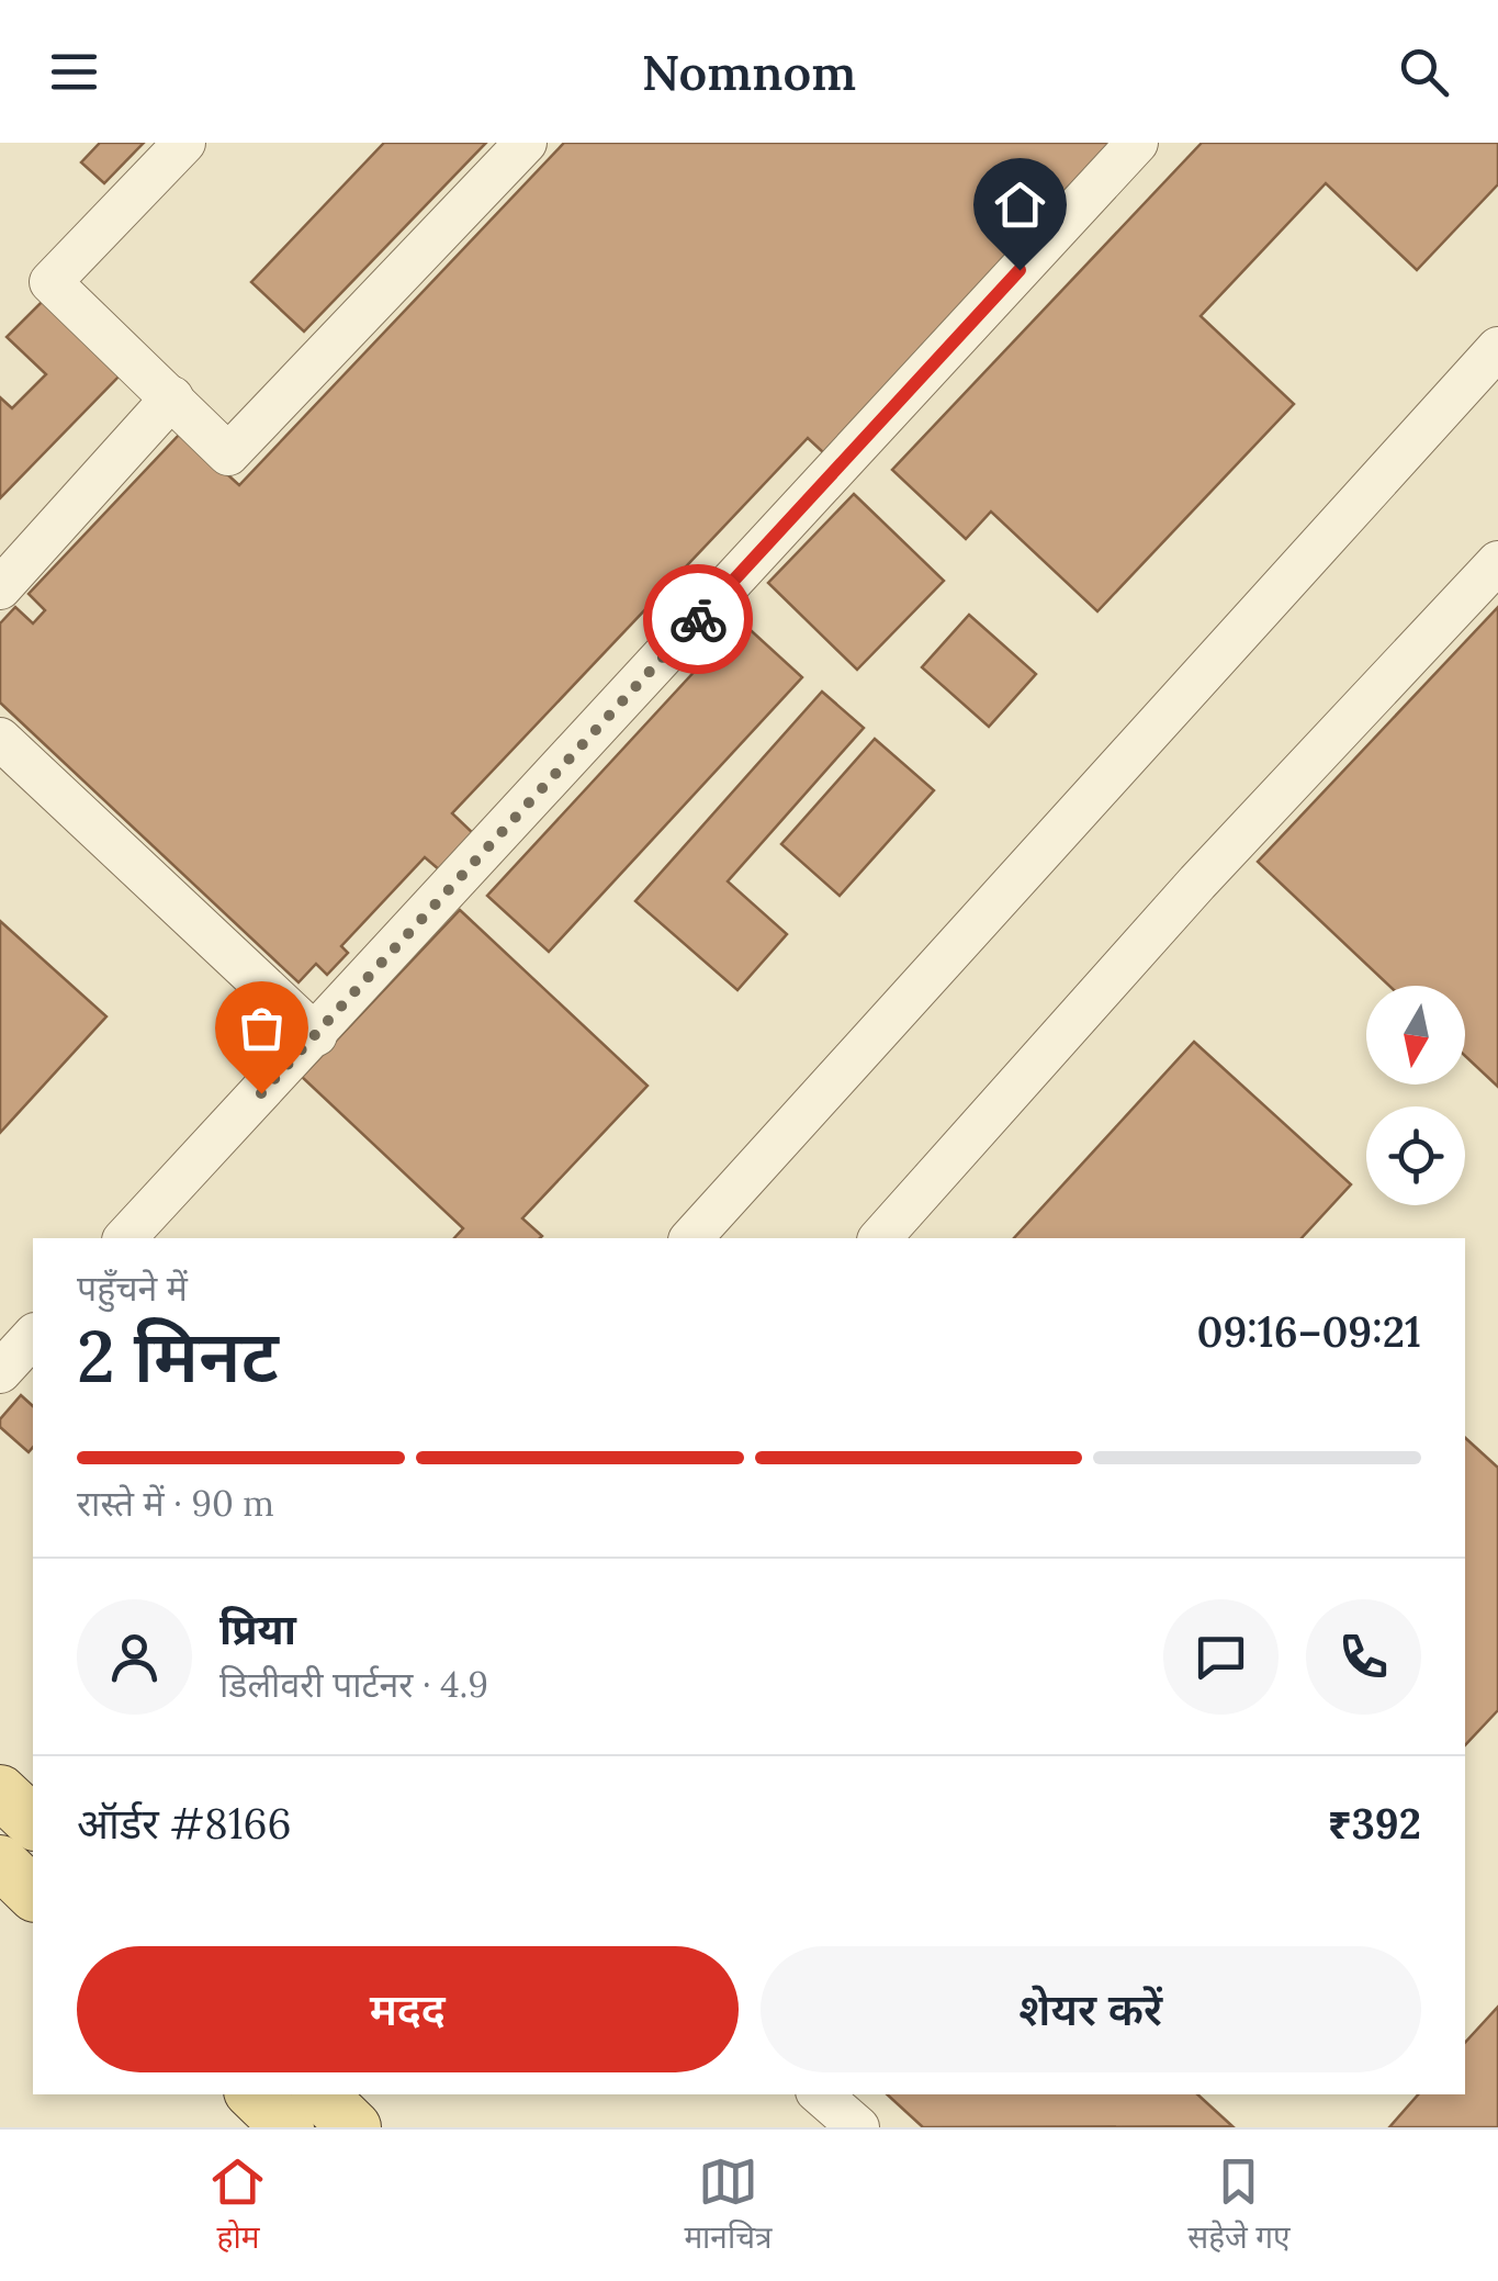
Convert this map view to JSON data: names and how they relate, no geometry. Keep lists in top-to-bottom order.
{
  "north": "bottom",
  "page": {
    "header": "Nomnom",
    "heading": ["2 मिनट", "पहुँचने में", "09:16–09:21"],
    "panel": [
      "प्रिया",
      "डिलीवरी पार्टनर · 4.9",
      "ऑर्डर #8166",
      "₹392"
    ],
    "bar": "रास्ते में · 90 m",
    "buttons": ["मदद", "शेयर करें"],
    "tabs": ["होम", "मानचित्र", "सहेजे गए"]
  }
}
